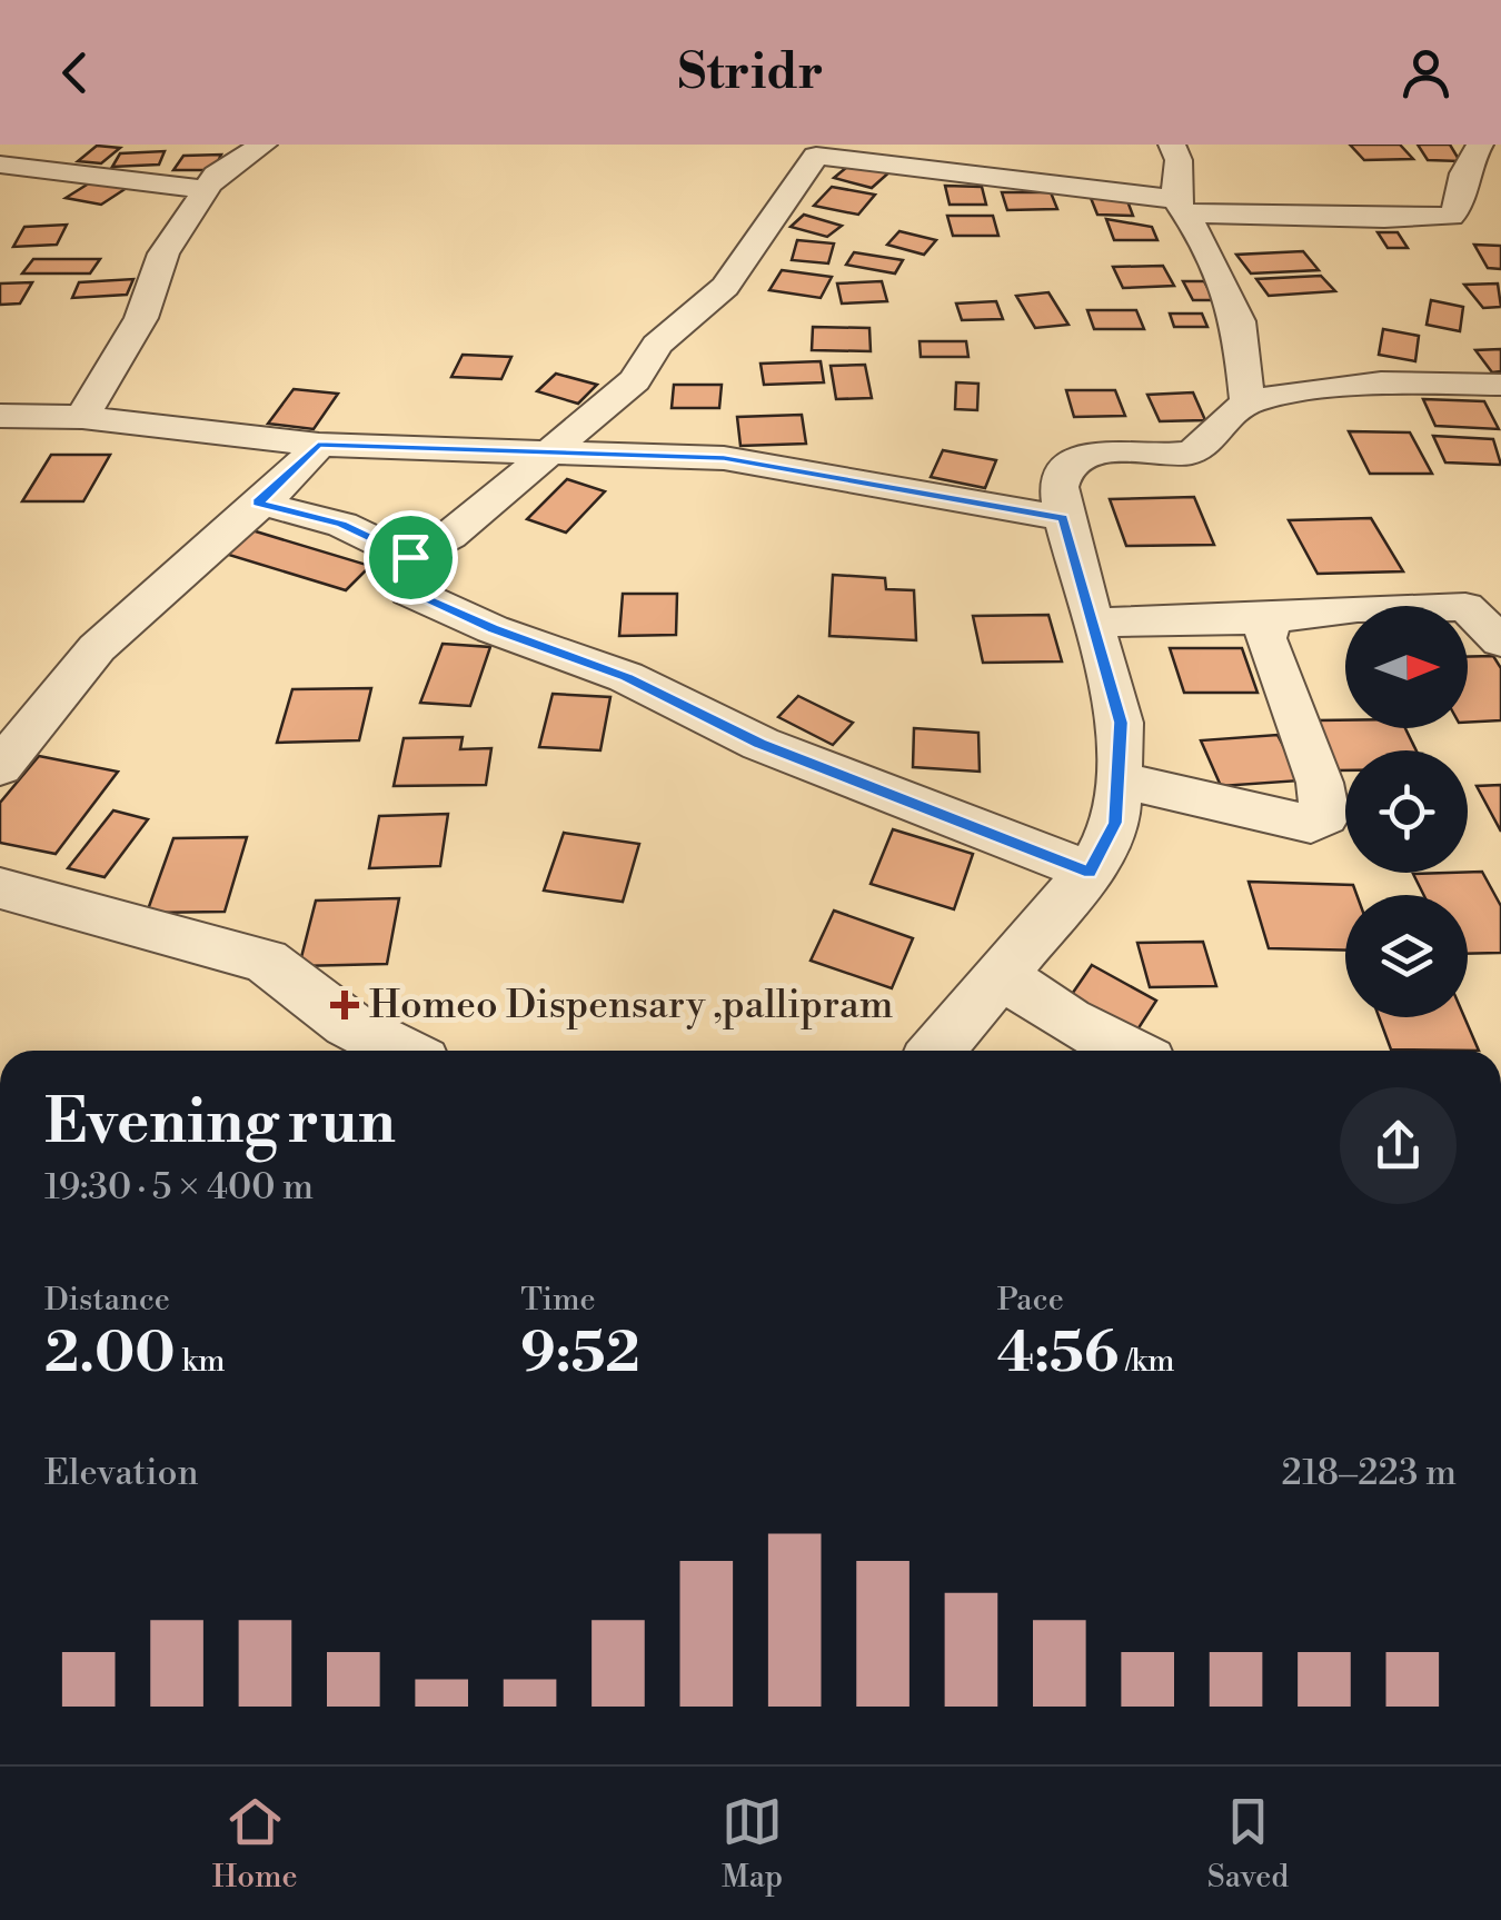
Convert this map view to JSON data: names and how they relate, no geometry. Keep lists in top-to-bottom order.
{
  "places": {
    "health": ["Homeo Dispensary ,pallipram"]
  },
  "north": "right",
  "page": {
    "header": "Stridr",
    "heading": ["Evening run", "19:30 · 5 × 400 m"],
    "stats": [
      ["Distance", "2.00 km"],
      ["Time", "9:52"],
      ["Pace", "4:56 /km"]
    ],
    "chart": ["Elevation", "218–223 m"],
    "tabs": ["Home", "Map", "Saved"]
  }
}
